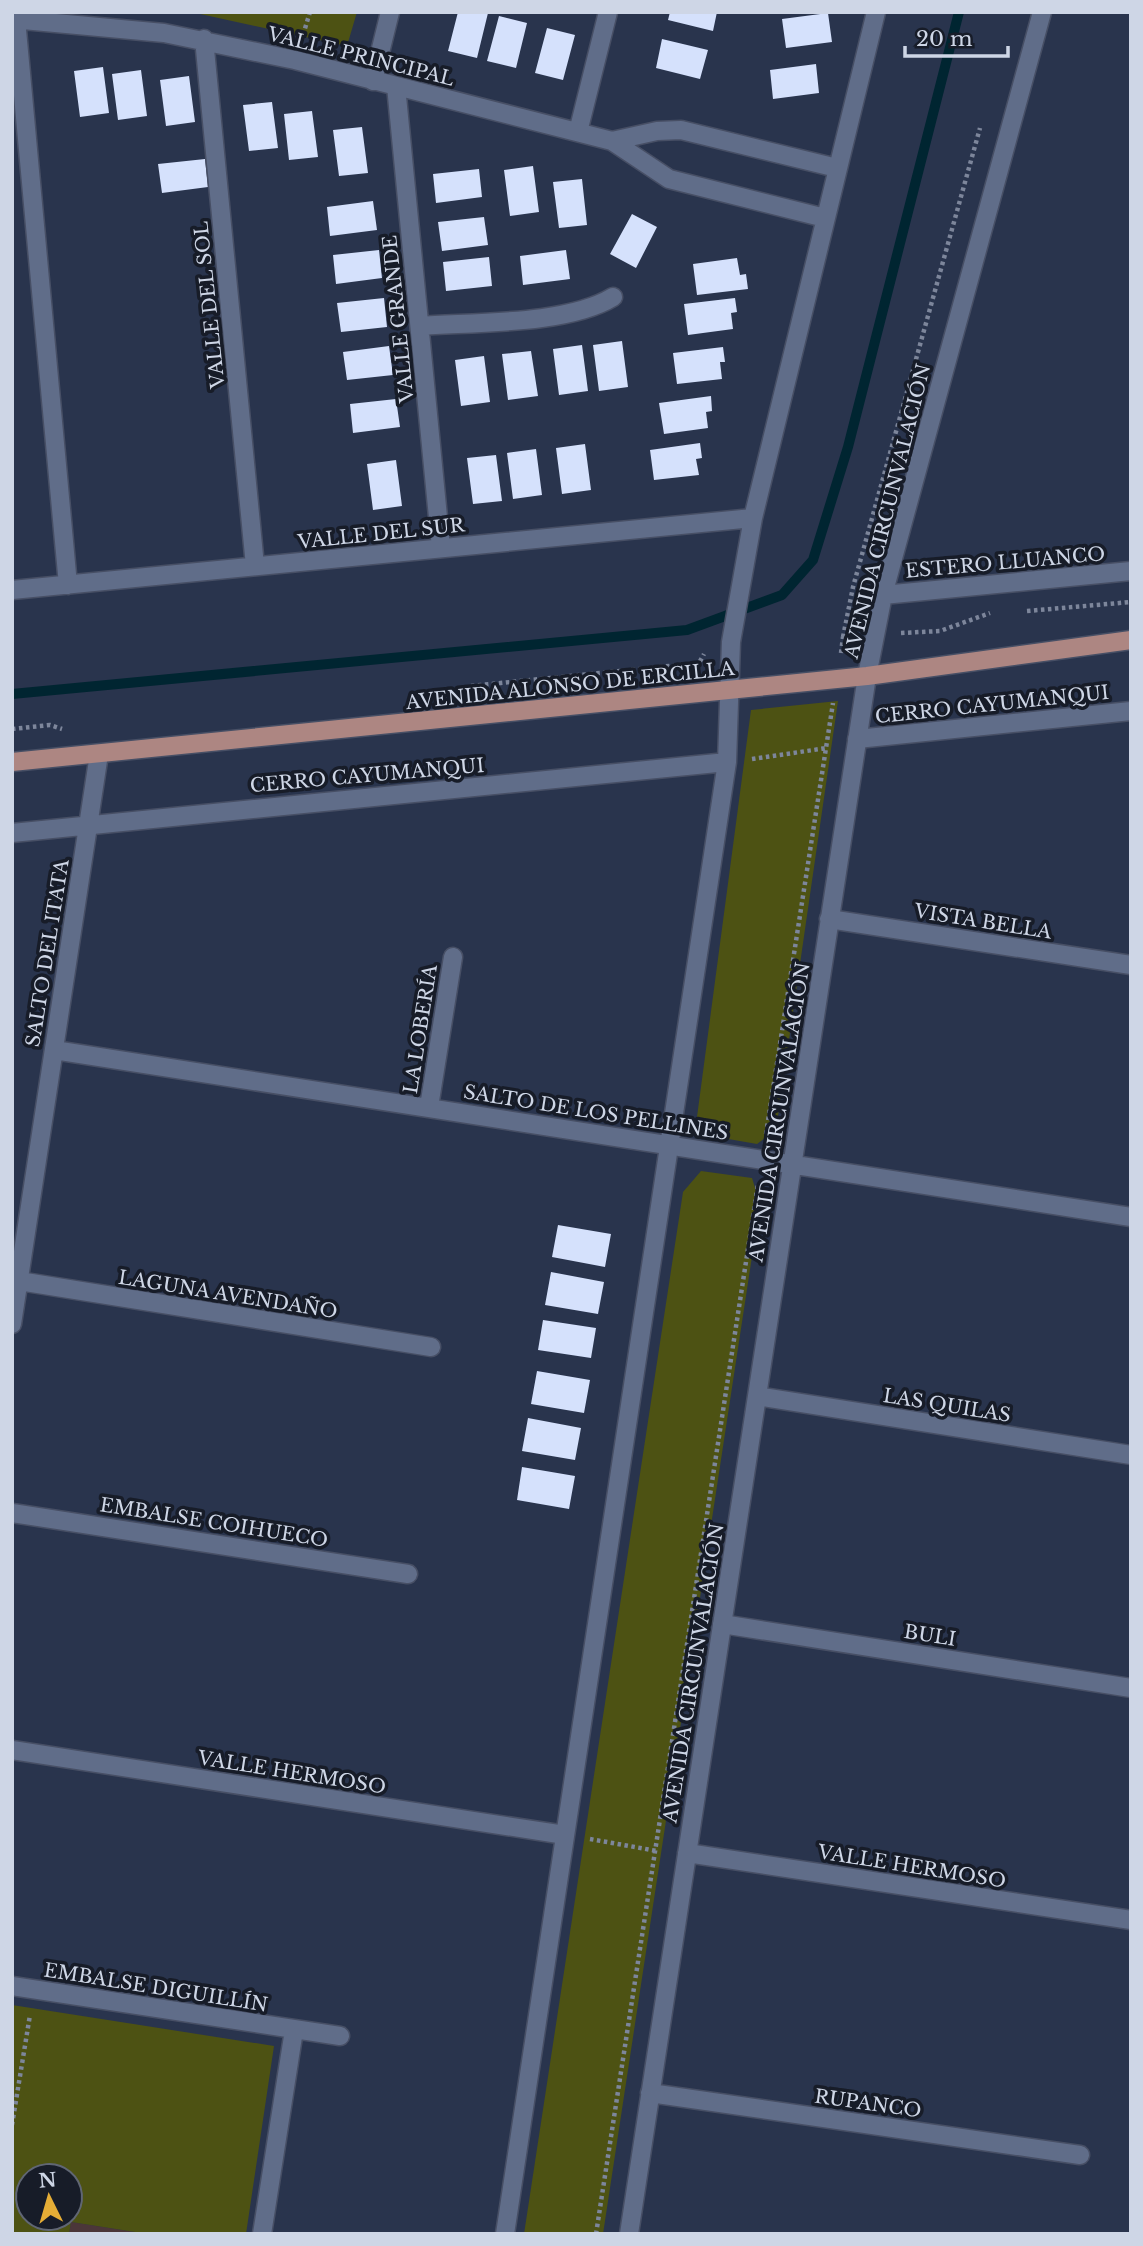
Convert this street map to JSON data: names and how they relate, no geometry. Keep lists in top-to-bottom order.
{
  "streets": {
    "main road": ["AVENIDA ALONSO DE ERCILLA"],
    "street": [
      "VALLE PRINCIPAL",
      "VALLE DEL SOL",
      "VALLE GRANDE",
      "AVENIDA CIRCUNVALACIÓN",
      "VALLE DEL SUR",
      "ESTERO LLUANCO",
      "CERRO CAYUMANQUI",
      "VISTA BELLA",
      "SALTO DEL ITATA",
      "LA LOBERÍA",
      "SALTO DE LOS PELLINES",
      "LAGUNA AVENDAÑO",
      "LAS QUILAS",
      "EMBALSE COIHUECO",
      "BULI",
      "VALLE HERMOSO",
      "EMBALSE DIGUILLÍN",
      "RUPANCO"
    ]
  },
  "crossings": [
    ["VALLE PRINCIPAL", "VALLE DEL SOL"],
    ["VALLE PRINCIPAL", "VALLE GRANDE"],
    ["VALLE DEL SOL", "VALLE DEL SUR"],
    ["VALLE GRANDE", "VALLE DEL SUR"],
    ["AVENIDA CIRCUNVALACIÓN", "ESTERO LLUANCO"],
    ["AVENIDA CIRCUNVALACIÓN", "AVENIDA ALONSO DE ERCILLA"],
    ["AVENIDA CIRCUNVALACIÓN", "CERRO CAYUMANQUI"],
    ["AVENIDA CIRCUNVALACIÓN", "VISTA BELLA"],
    ["AVENIDA CIRCUNVALACIÓN", "SALTO DE LOS PELLINES"],
    ["AVENIDA CIRCUNVALACIÓN", "LAS QUILAS"],
    ["AVENIDA CIRCUNVALACIÓN", "BULI"],
    ["AVENIDA CIRCUNVALACIÓN", "VALLE HERMOSO"],
    ["AVENIDA CIRCUNVALACIÓN", "RUPANCO"],
    ["AVENIDA ALONSO DE ERCILLA", "SALTO DEL ITATA"],
    ["CERRO CAYUMANQUI", "SALTO DEL ITATA"],
    ["SALTO DEL ITATA", "SALTO DE LOS PELLINES"],
    ["SALTO DEL ITATA", "LAGUNA AVENDAÑO"],
    ["LA LOBERÍA", "SALTO DE LOS PELLINES"]
  ],
  "scale_bar": "20 m",
  "north": "top"
}
